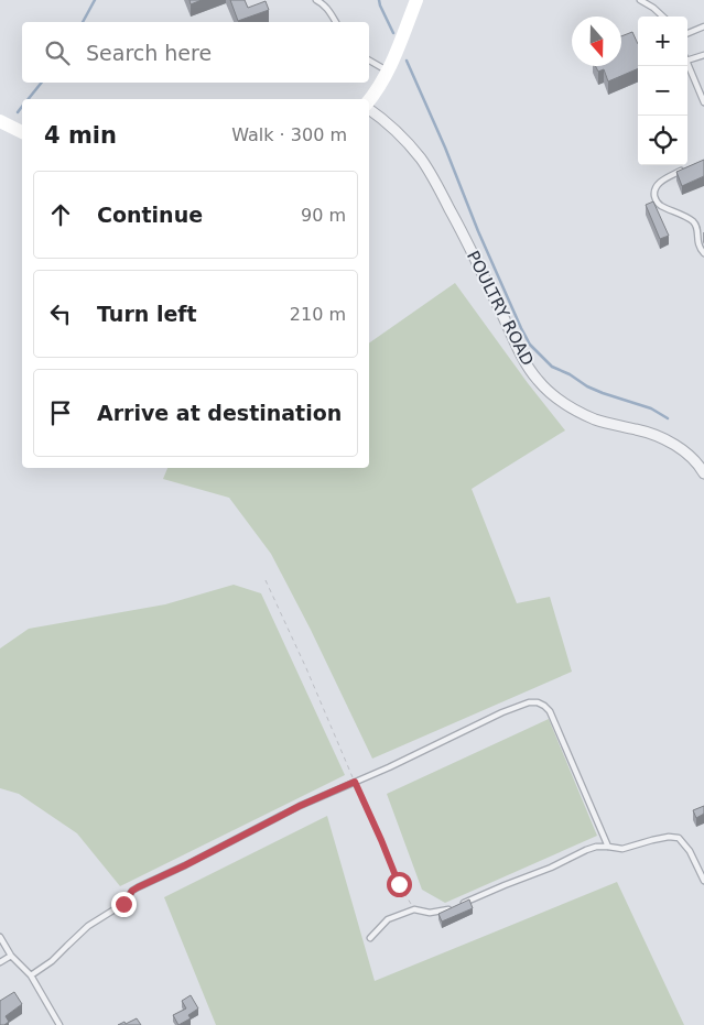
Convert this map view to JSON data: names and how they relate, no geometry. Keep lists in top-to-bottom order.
{
  "streets": {
    "street": ["POULTRY ROAD"]
  },
  "north": "bottom",
  "page": {
    "map_buttons": ["+", "−"],
    "search": "Search here",
    "heading": ["4 min", "Walk · 300 m"],
    "list": [
      ["Continue", "90 m"],
      ["Turn left", "210 m"],
      "Arrive at destination"
    ]
  }
}
